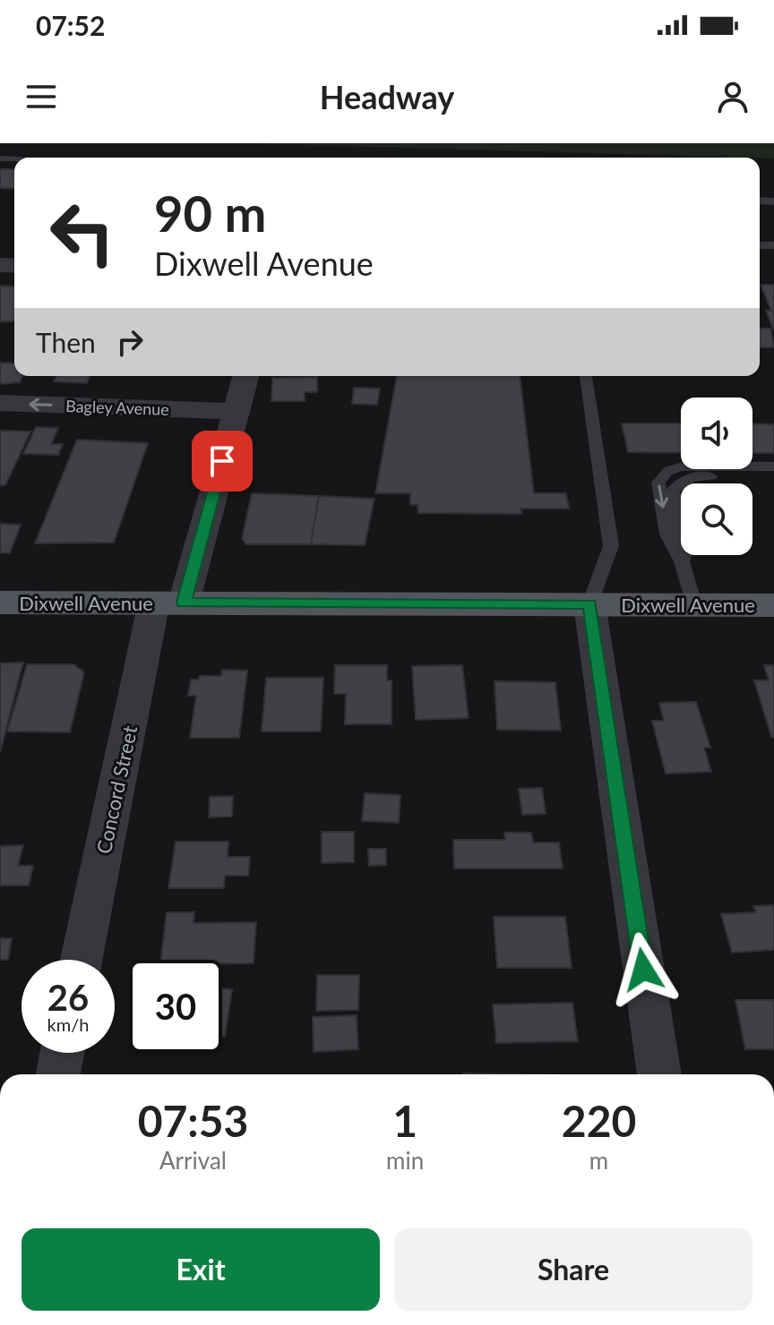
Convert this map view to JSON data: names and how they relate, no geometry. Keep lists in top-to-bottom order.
{
  "streets": {
    "main road": ["Dixwell Avenue"],
    "street": ["Bagley Avenue", "Concord Street"]
  },
  "crossings": [
    ["Bagley Avenue", "Concord Street"],
    ["Dixwell Avenue", "Concord Street"]
  ],
  "one_way": ["Bagley Avenue"],
  "page": {
    "status": "07:52",
    "header": "Headway",
    "turn": ["90 m", "Dixwell Avenue"],
    "then": "Then",
    "speed": "26 km/h",
    "limit": "30",
    "eta": [
      "07:53",
      "Arrival",
      "1",
      "min",
      "220",
      "m"
    ],
    "buttons": ["Exit", "Share"]
  }
}
